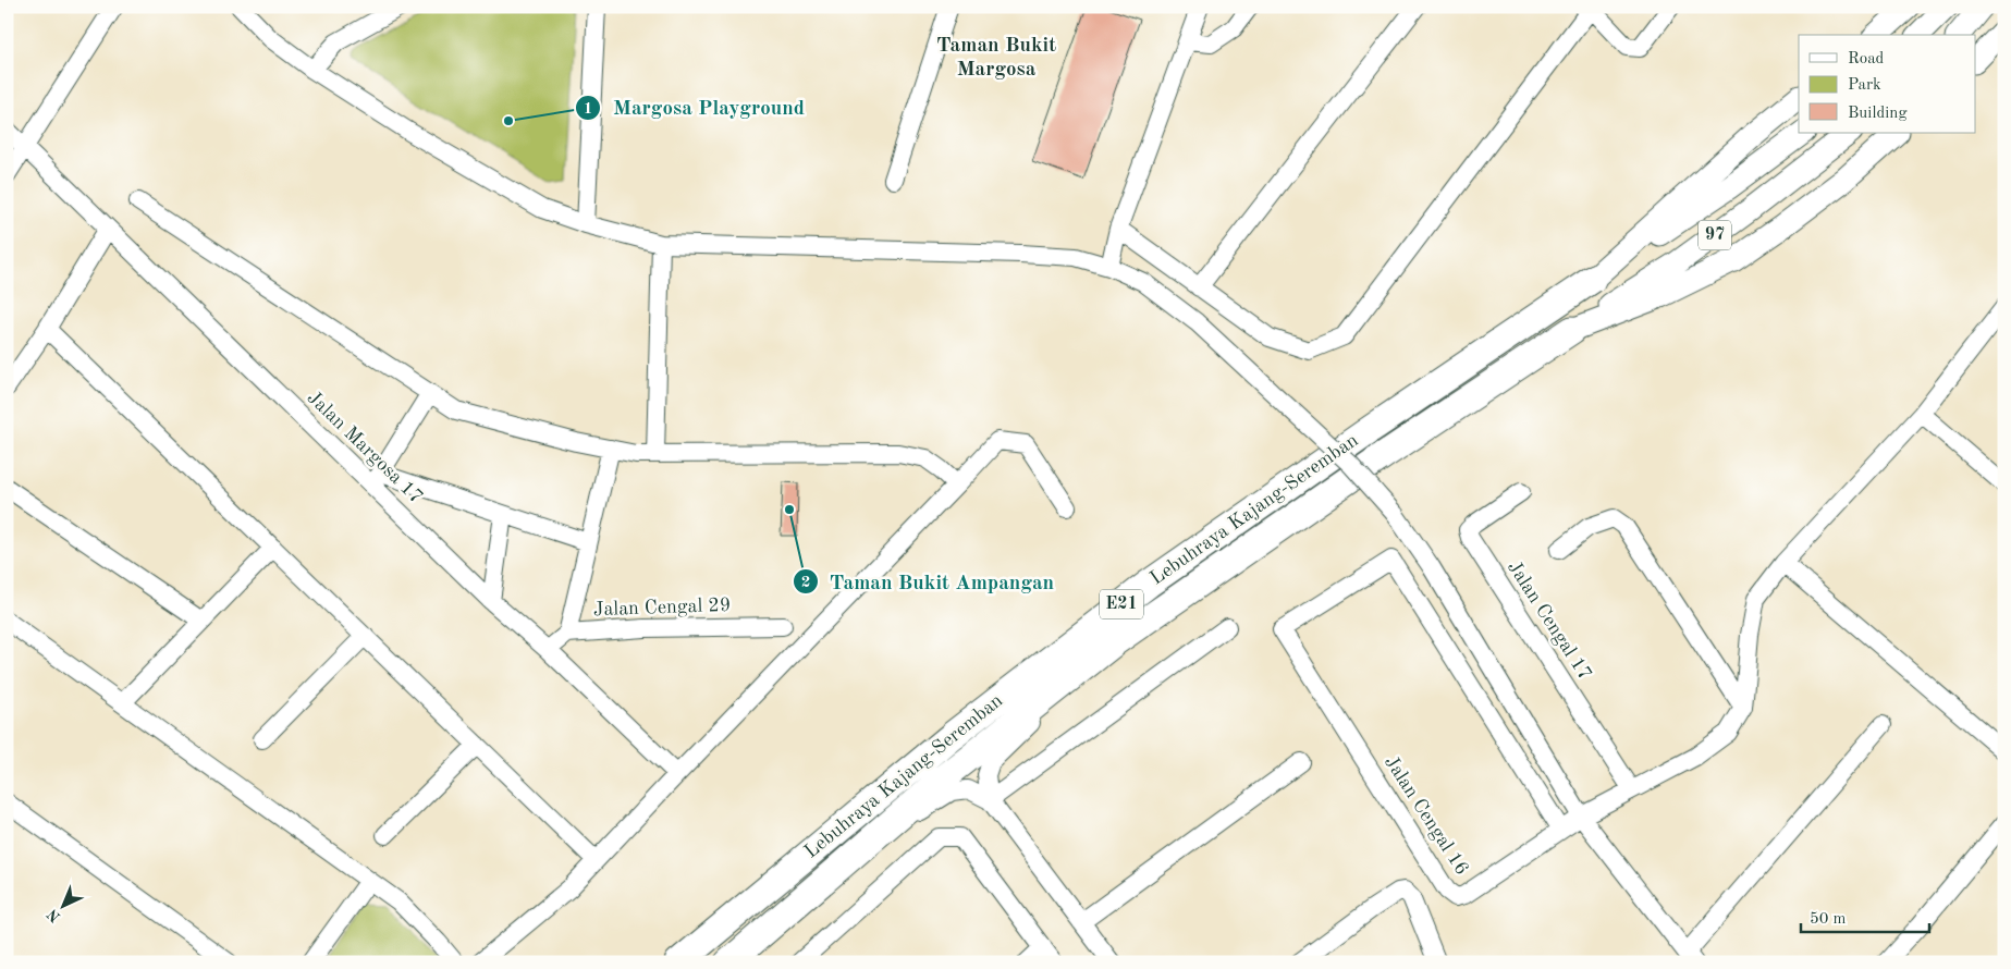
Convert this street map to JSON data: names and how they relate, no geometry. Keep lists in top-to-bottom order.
{
  "streets": {
    "highway": ["Lebuhraya Kajang-Seremban", "E21"],
    "main road": ["97"],
    "street": [
      "Jalan Margosa 17",
      "Jalan Cengal 29",
      "Jalan Cengal 17",
      "Jalan Cengal 16"
    ]
  },
  "crossings": [
    ["97", "Lebuhraya Kajang-Seremban"],
    ["Jalan Cengal 17", "Jalan Cengal 16"]
  ],
  "districts": ["Taman Bukit Margosa"],
  "places": ["Margosa Playground", "Taman Bukit Ampangan"],
  "legend": ["Road", "Park", "Building"],
  "scale_bar": "50 m",
  "north": "bottom left"
}
